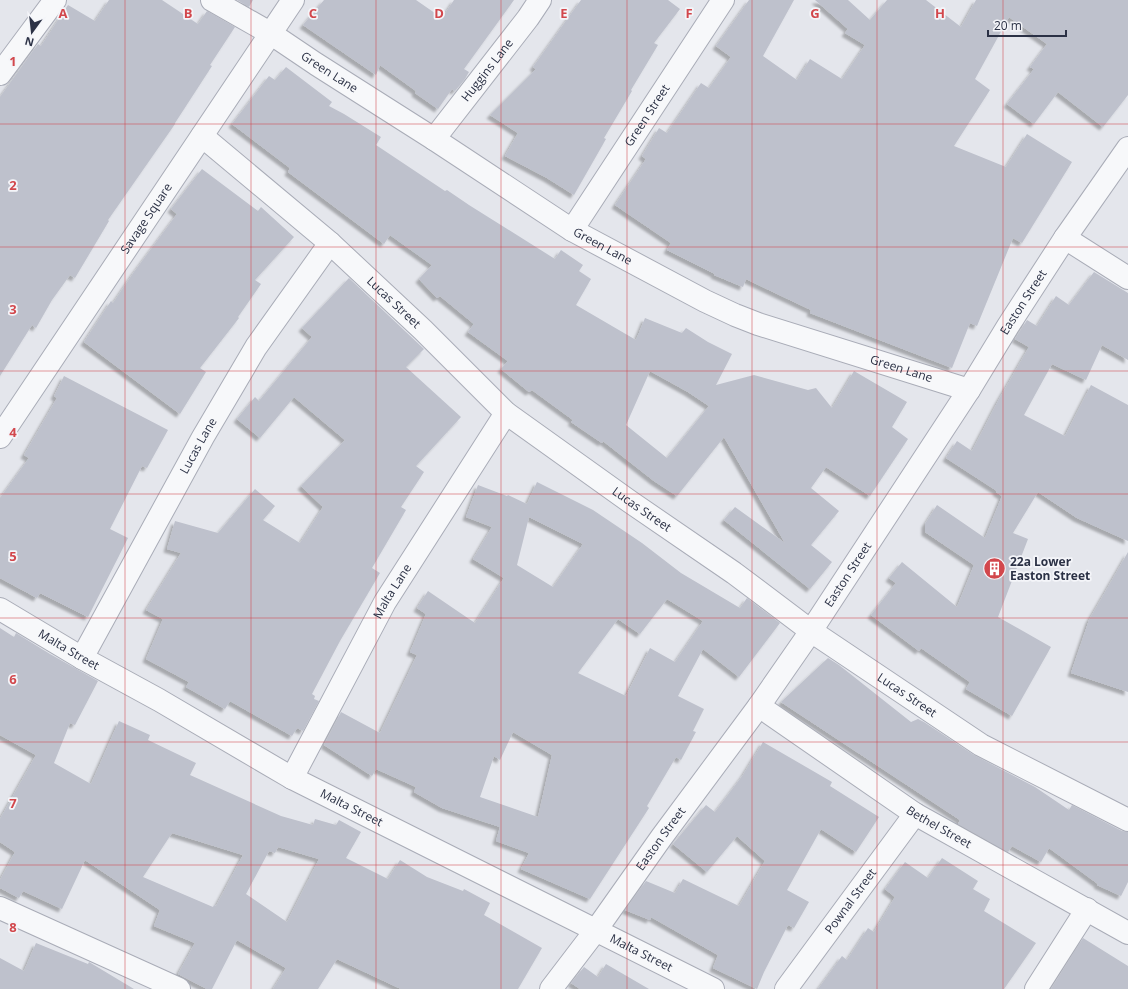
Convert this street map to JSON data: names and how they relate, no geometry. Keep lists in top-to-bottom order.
{
  "streets": {
    "street": [
      "Huggins Lane",
      "Green Lane",
      "Green Street",
      "Savage Square",
      "Easton Street",
      "Lucas Street",
      "Lucas Lane",
      "Malta Lane",
      "Malta Street",
      "Bethel Street",
      "Pownal Street"
    ]
  },
  "crossings": [
    ["Huggins Lane", "Green Lane"],
    ["Green Lane", "Green Street"],
    ["Green Lane", "Savage Square"],
    ["Green Lane", "Easton Street"],
    ["Savage Square", "Lucas Street"],
    ["Easton Street", "Lucas Street"],
    ["Easton Street", "Malta Street"],
    ["Easton Street", "Bethel Street"],
    ["Lucas Street", "Lucas Lane"],
    ["Lucas Street", "Malta Lane"],
    ["Lucas Lane", "Malta Street"],
    ["Malta Lane", "Malta Street"],
    ["Bethel Street", "Pownal Street"]
  ],
  "places": {
    "building": ["22a Lower Easton Street"]
  },
  "scale_bar": "20 m",
  "north": "bottom",
  "grid": {
    "columns": [
      "A",
      "B",
      "C",
      "D",
      "E",
      "F",
      "G",
      "H"
    ],
    "rows": [
      "1",
      "2",
      "3",
      "4",
      "5",
      "6",
      "7",
      "8"
    ]
  }
}
